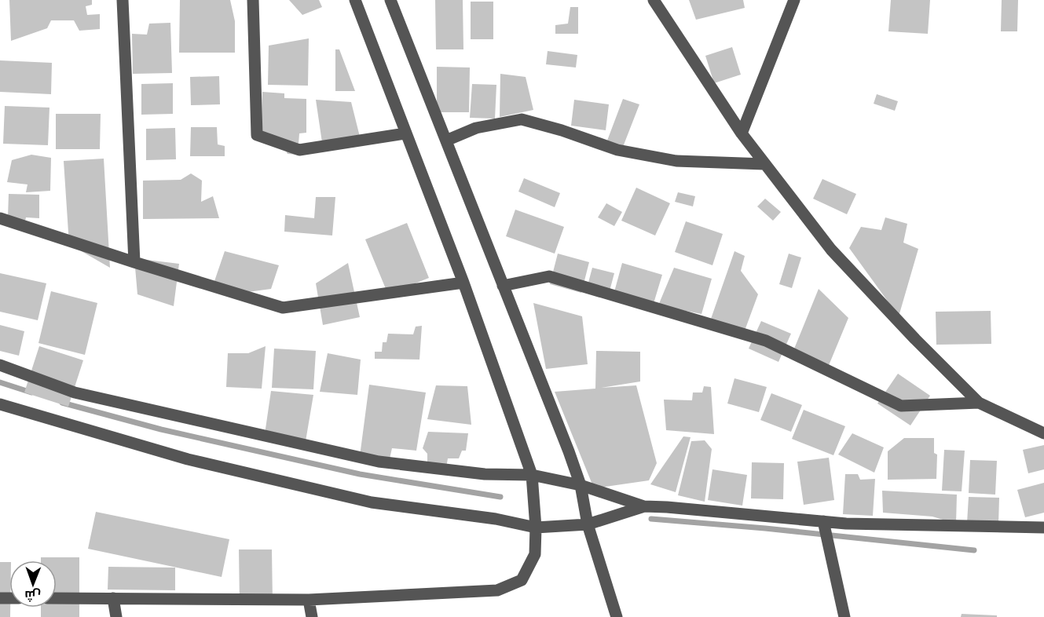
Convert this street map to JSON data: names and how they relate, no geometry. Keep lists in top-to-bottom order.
{
  "north": "bottom"
}
